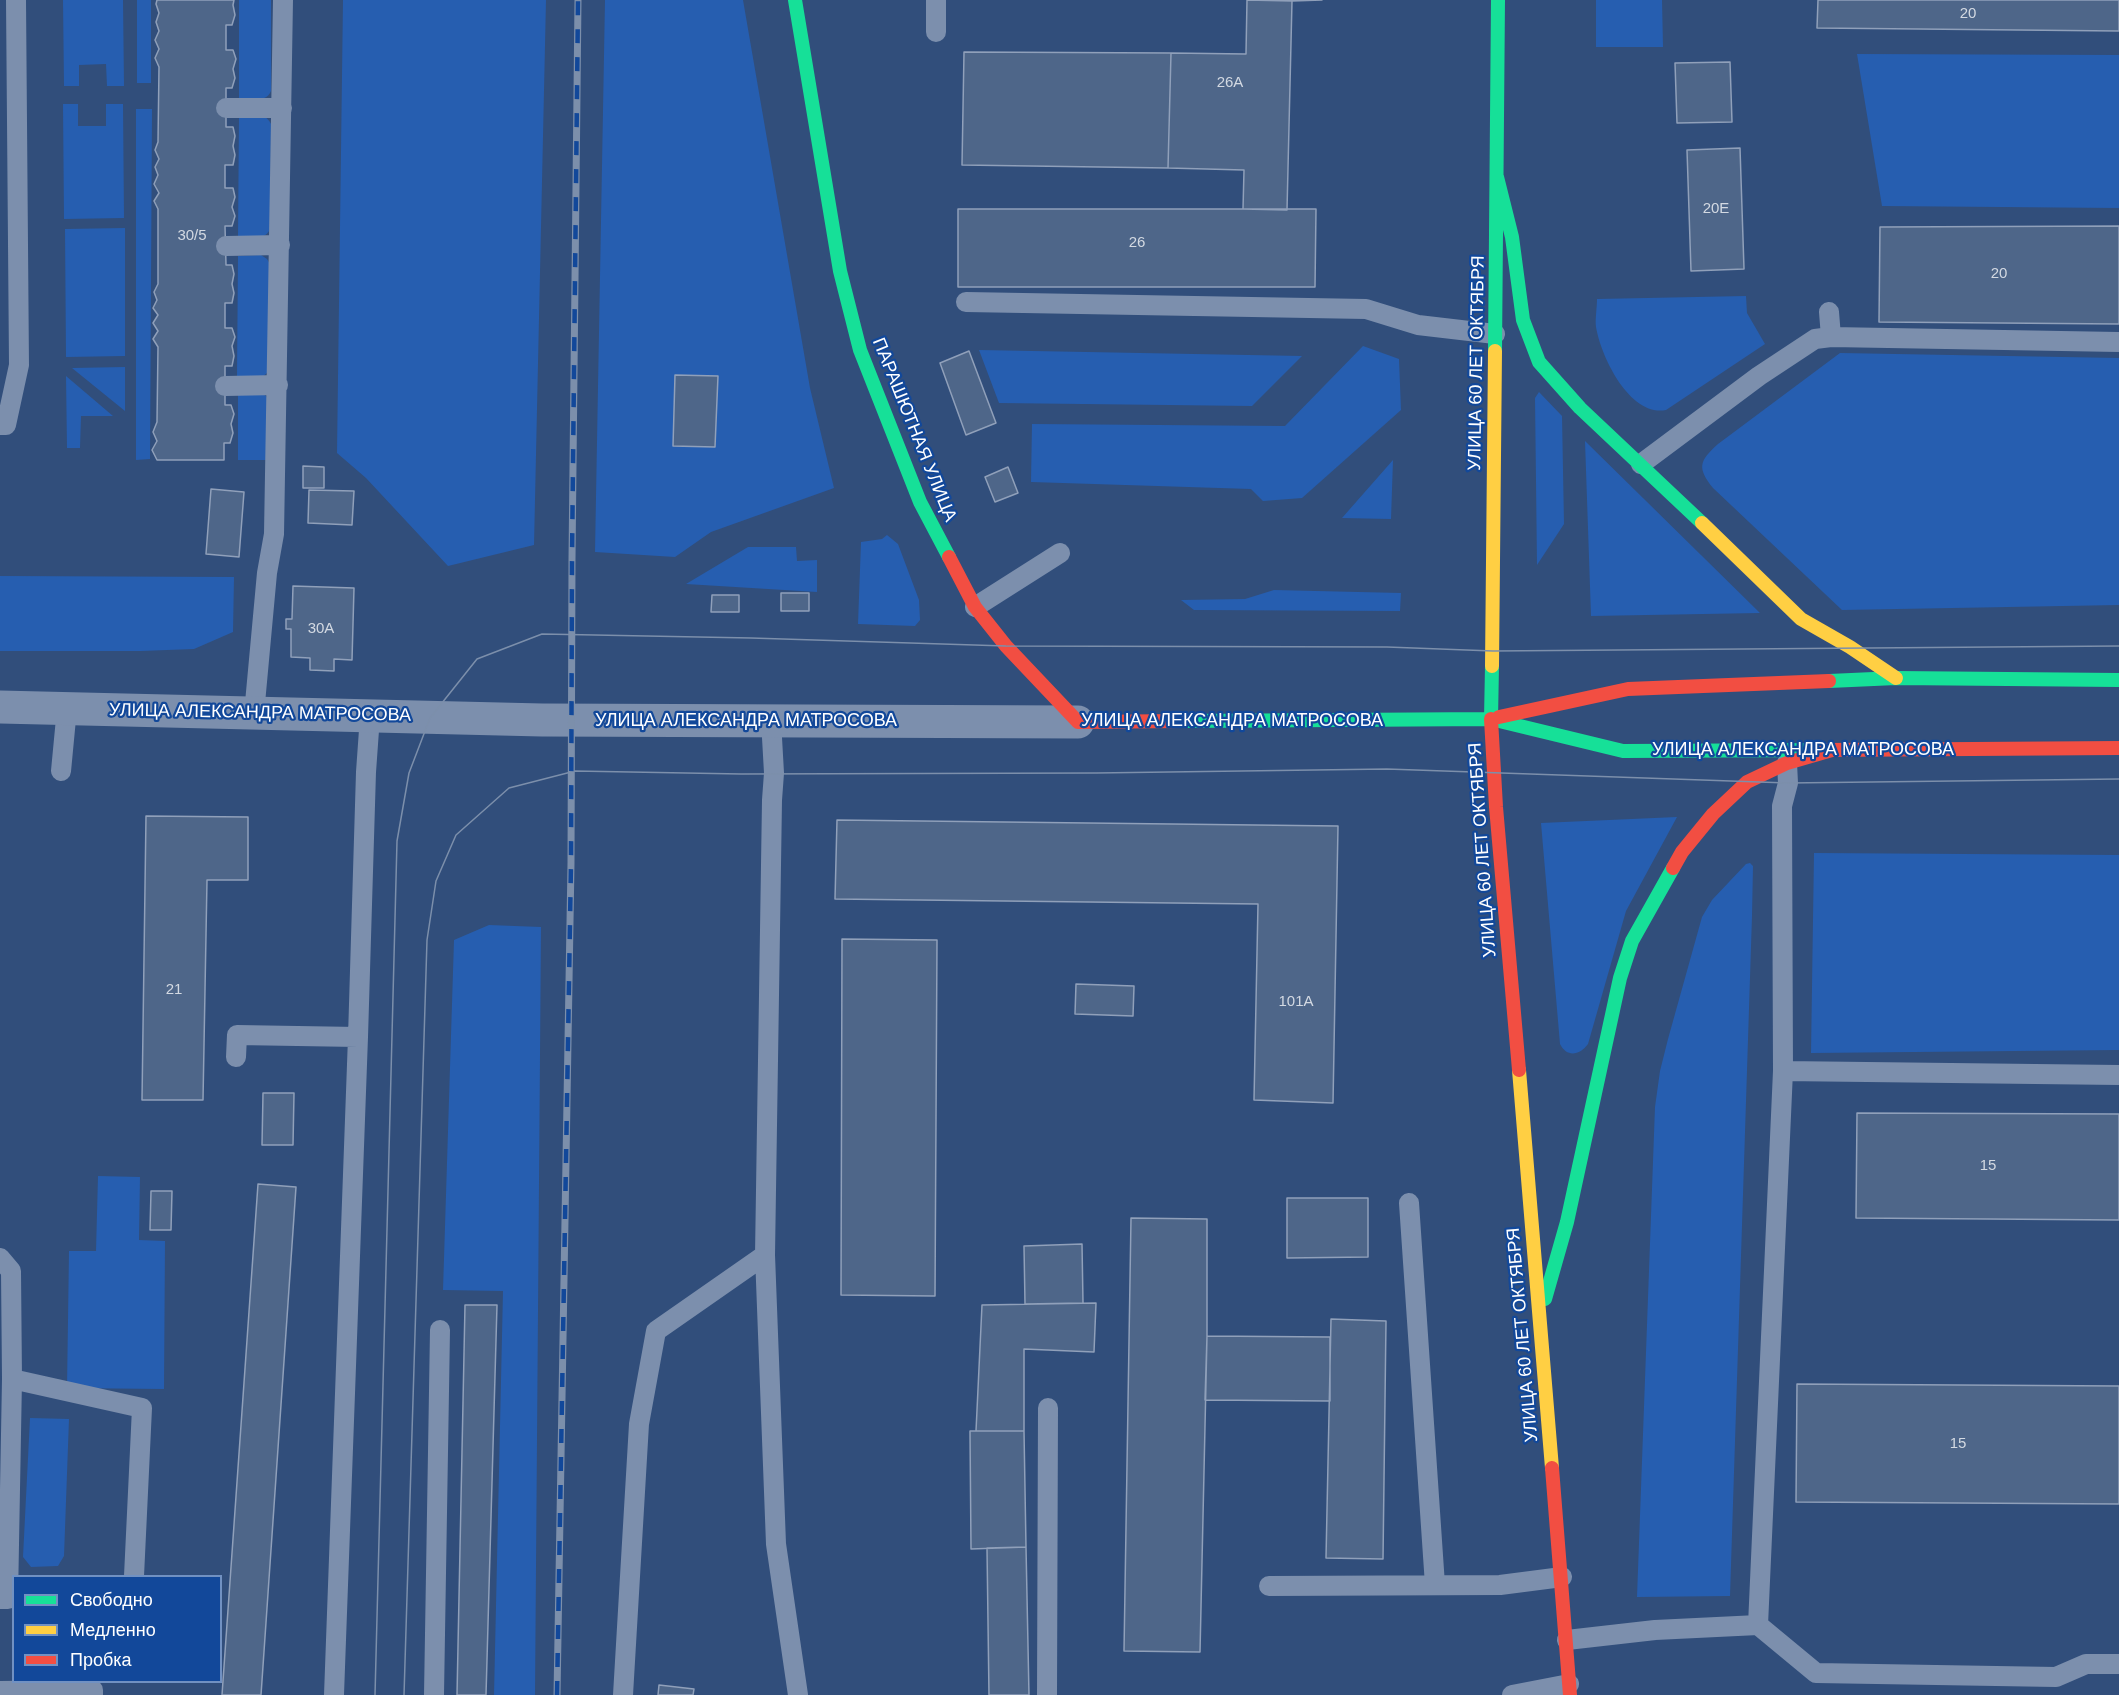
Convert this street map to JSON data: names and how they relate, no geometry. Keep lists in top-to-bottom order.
{
  "streets": {
    "main road": ["УЛИЦА 60 ЛЕТ ОКТЯБРЯ", "ПАРАШЮТНАЯ УЛИЦА", "УЛИЦА АЛЕКСАНДРА МАТРОСОВА"]
  },
  "crossings": [
    ["УЛИЦА 60 ЛЕТ ОКТЯБРЯ", "УЛИЦА АЛЕКСАНДРА МАТРОСОВА"],
    ["ПАРАШЮТНАЯ УЛИЦА", "УЛИЦА АЛЕКСАНДРА МАТРОСОВА"]
  ],
  "house_numbers": [
    "20",
    "26А",
    "20Е",
    "30/5",
    "26",
    "20",
    "30А",
    "21",
    "101А",
    "15",
    "15"
  ],
  "legend": ["Свободно", "Медленно", "Пробка"]
}
